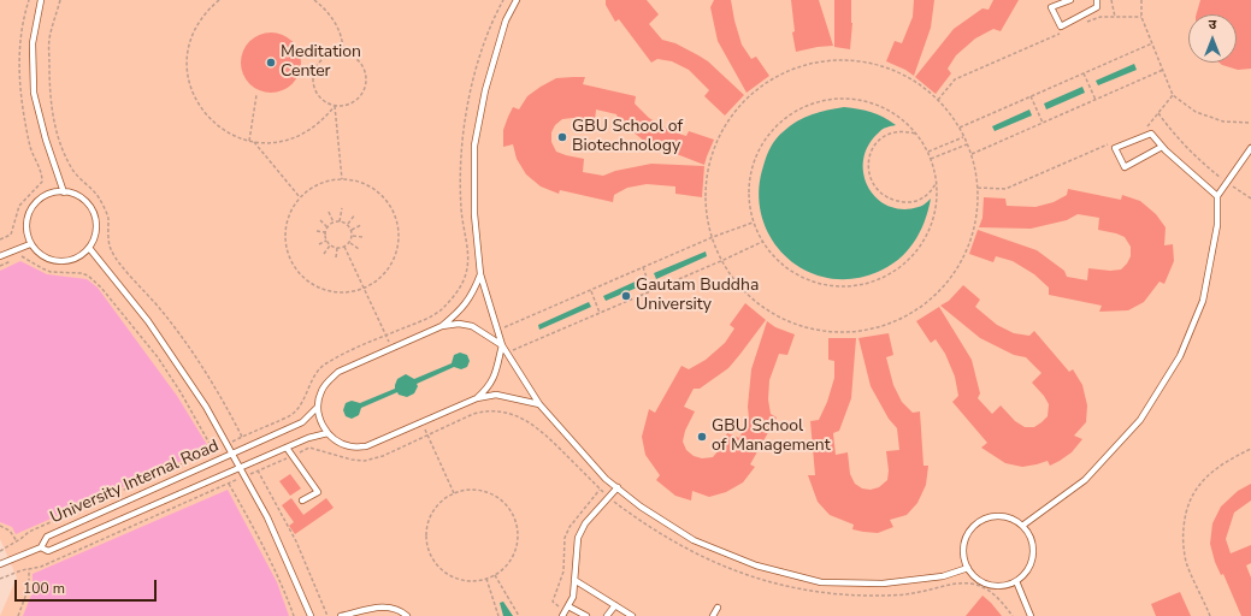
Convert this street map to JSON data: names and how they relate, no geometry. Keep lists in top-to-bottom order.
{
  "streets": {
    "lane": ["University Internal Road"]
  },
  "places": [
    "Meditation Center",
    "GBU School of Biotechnology",
    "Gautam Buddha University",
    "GBU School of Management"
  ],
  "scale_bar": "100 m",
  "north": "top"
}
